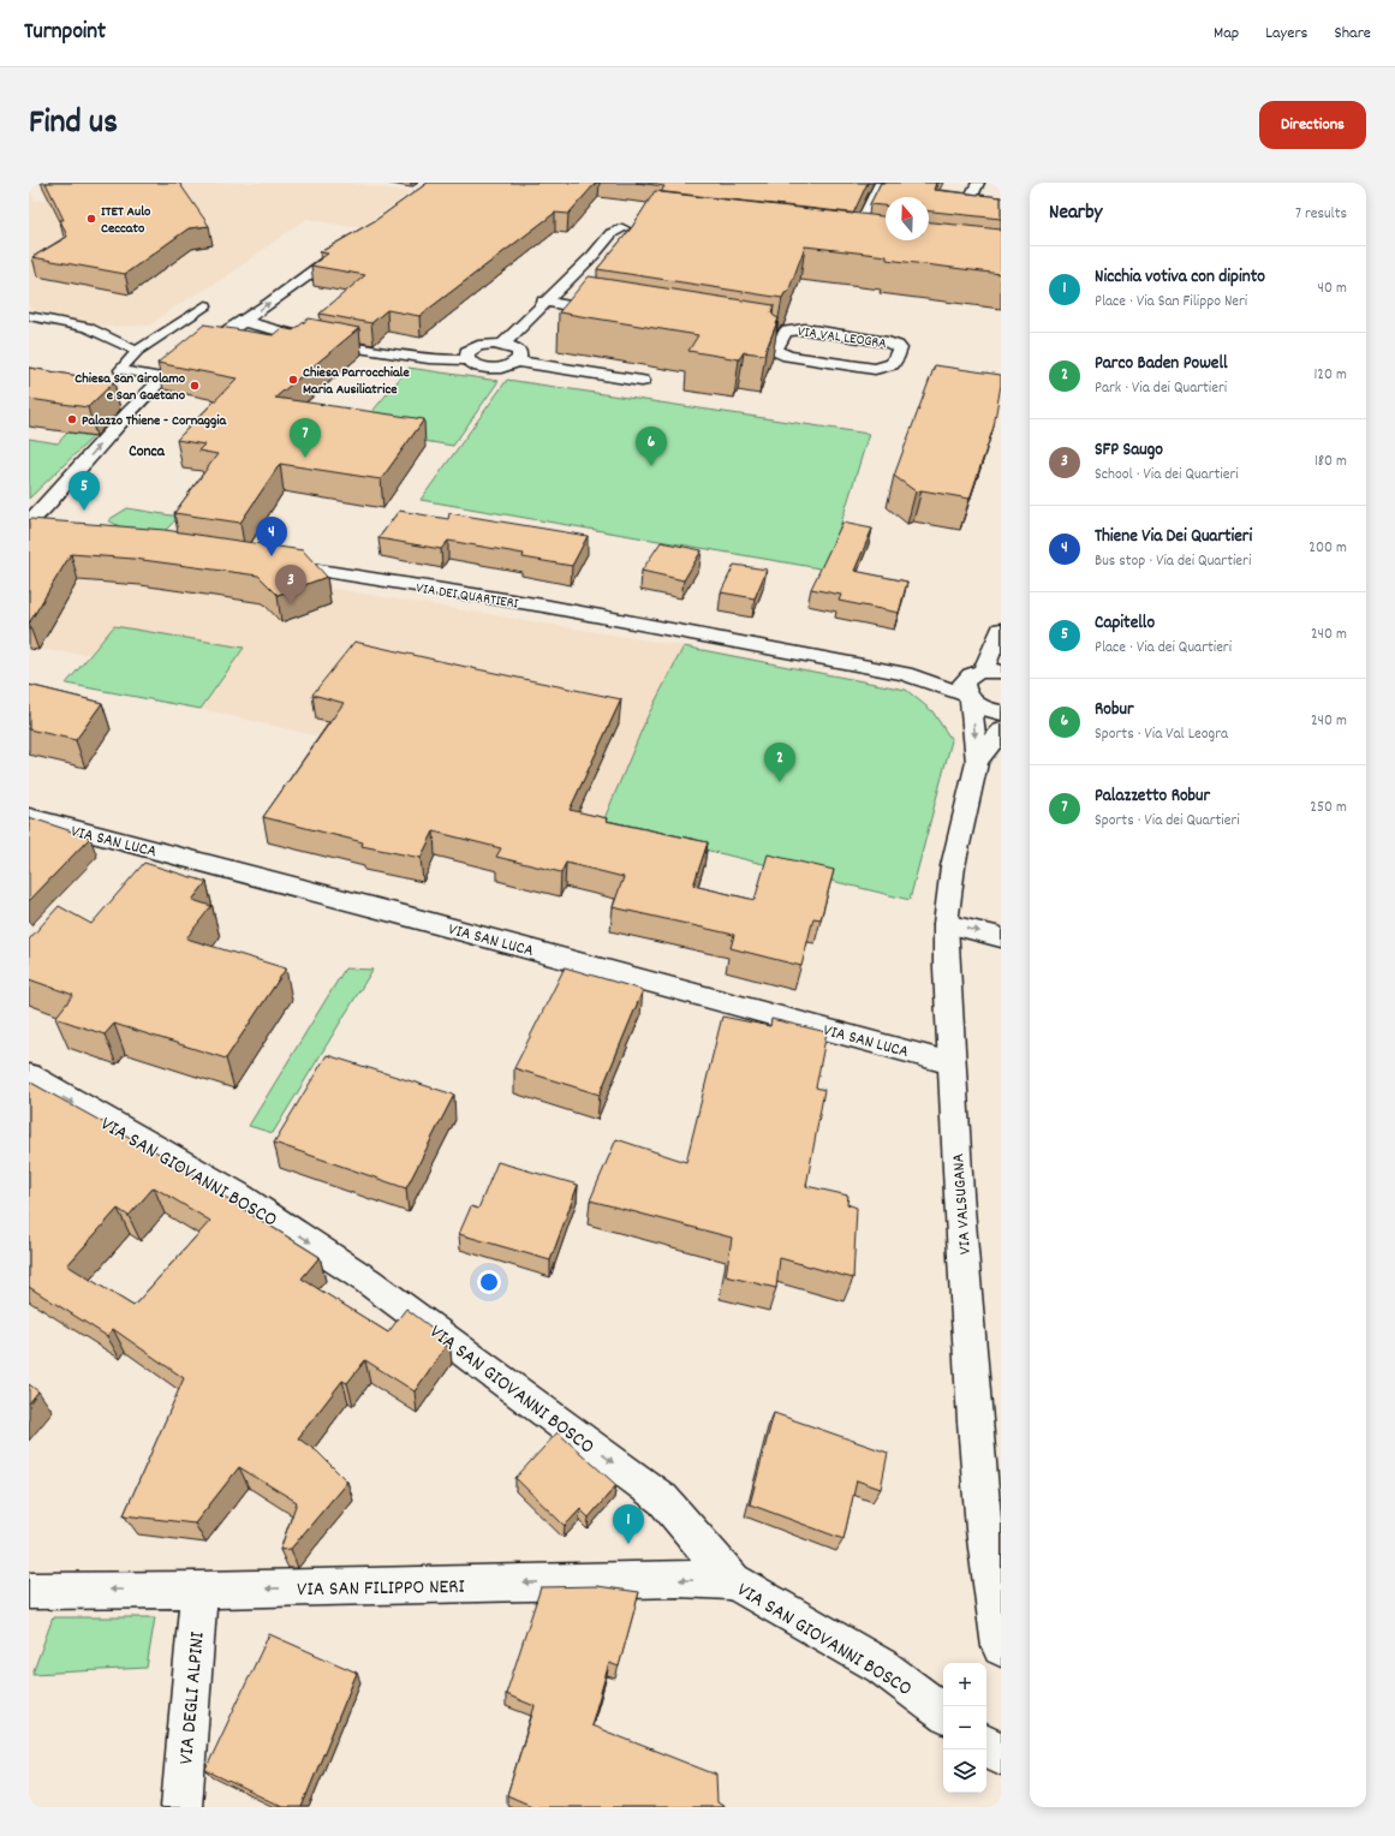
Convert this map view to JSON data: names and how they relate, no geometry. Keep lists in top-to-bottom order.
{
  "streets": {
    "street": [
      "VIA VAL LEOGRA",
      "VIA DEI QUARTIERI",
      "VIA SAN LUCA",
      "VIA SAN GIOVANNI BOSCO",
      "VIA VALSUGANA",
      "VIA SAN FILIPPO NERI",
      "VIA DEGLI ALPINI"
    ]
  },
  "crossings": [
    ["VIA DEI QUARTIERI", "VIA VALSUGANA"],
    ["VIA SAN LUCA", "VIA VALSUGANA"],
    ["VIA SAN GIOVANNI BOSCO", "VIA SAN FILIPPO NERI"],
    ["VIA SAN FILIPPO NERI", "VIA DEGLI ALPINI"]
  ],
  "one_way": ["VIA SAN GIOVANNI BOSCO", "VIA SAN FILIPPO NERI"],
  "districts": ["Conca"],
  "places": [
    "ITET Aulo Ceccato",
    "Chiesa Parrocchiale Maria Ausiliatrice",
    "Chiesa San Girolamo e San Gaetano",
    "Palazzo Thiene - Cornaggia"
  ],
  "north": "top",
  "page": {
    "header": "Turnpoint",
    "nav": ["Map", "Layers", "Share"],
    "title": "Find us",
    "buttons": "Directions",
    "heading": ["Nearby", "7 results"],
    "list": [
      {
        "mark": "1",
        "name": "Nicchia votiva con dipinto",
        "note": "Place · Via San Filippo Neri",
        "value": "40 m"
      },
      {
        "mark": "2",
        "name": "Parco Baden Powell",
        "note": "Park · Via dei Quartieri",
        "value": "120 m"
      },
      {
        "mark": "3",
        "name": "SFP Saugo",
        "note": "School · Via dei Quartieri",
        "value": "180 m"
      },
      {
        "mark": "4",
        "name": "Thiene Via Dei Quartieri",
        "note": "Bus stop · Via dei Quartieri",
        "value": "200 m"
      },
      {
        "mark": "5",
        "name": "Capitello",
        "note": "Place · Via dei Quartieri",
        "value": "240 m"
      },
      {
        "mark": "6",
        "name": "Robur",
        "note": "Sports · Via Val Leogra",
        "value": "240 m"
      },
      {
        "mark": "7",
        "name": "Palazzetto Robur",
        "note": "Sports · Via dei Quartieri",
        "value": "250 m"
      }
    ],
    "pins": [
      "7",
      "6",
      "5",
      "4",
      "3",
      "2",
      "1"
    ],
    "map_buttons": ["+", "−"]
  }
}
